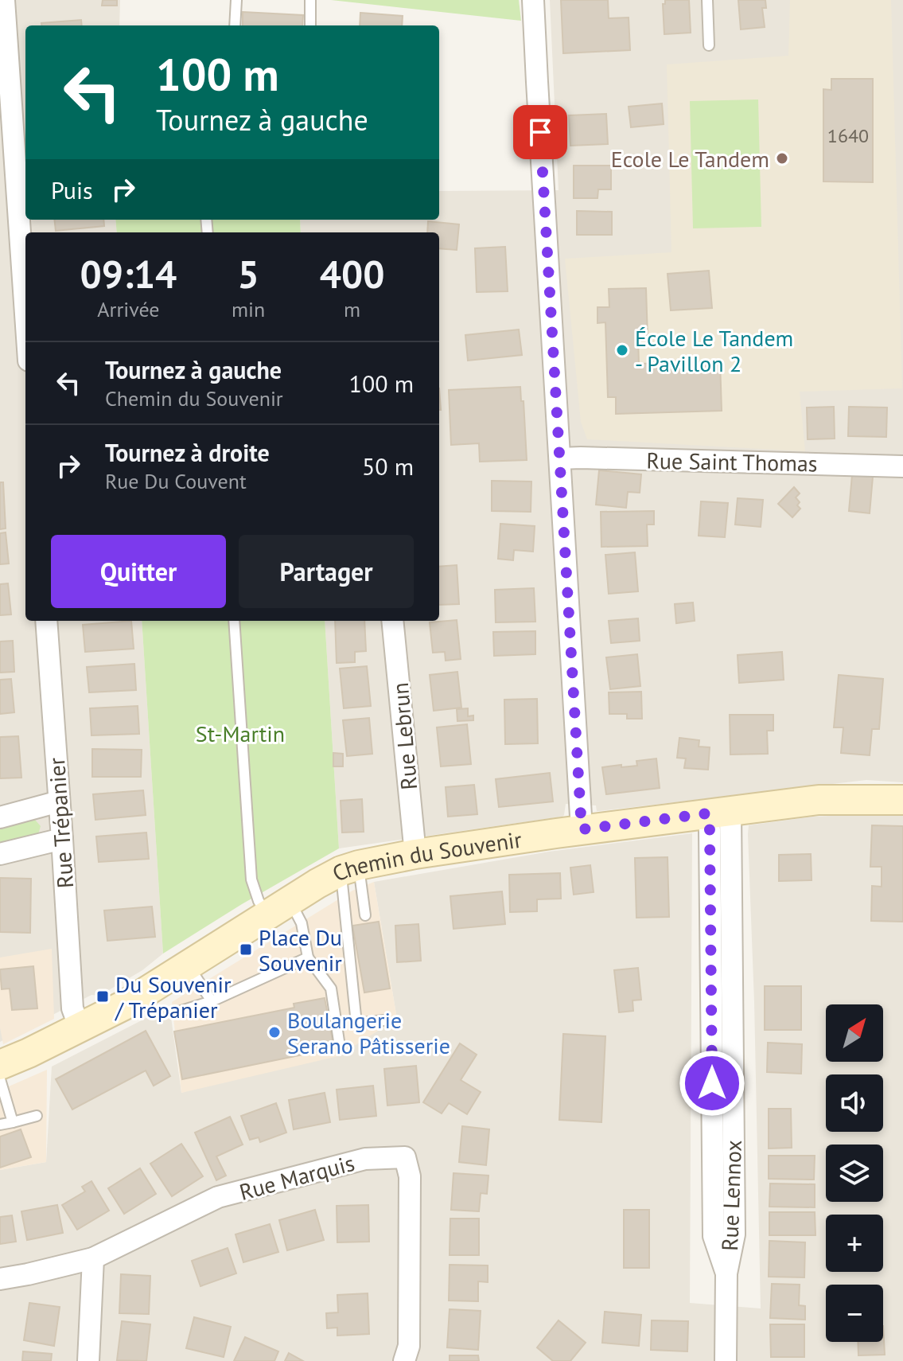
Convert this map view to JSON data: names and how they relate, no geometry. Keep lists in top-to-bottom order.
{
  "streets": {
    "street": [
      "Rue Saint Thomas",
      "Rue Lebrun",
      "Rue Trépanier",
      "Chemin du Souvenir",
      "Rue Marquis",
      "Rue Lennox"
    ]
  },
  "crossings": [
    ["Rue Lebrun", "Chemin du Souvenir"],
    ["Rue Trépanier", "Chemin du Souvenir"],
    ["Chemin du Souvenir", "Rue Lennox"]
  ],
  "parks": ["St-Martin"],
  "places": {
    "other": ["Ecole Le Tandem", "École Le Tandem - Pavillon 2", "Boulangerie Serano Pâtisserie"],
    "transit": ["Place Du Souvenir", "Du Souvenir / Trépanier"]
  },
  "house_numbers": ["1640"],
  "north": "top right",
  "page": {
    "turn": ["100 m", "Tournez à gauche"],
    "then": "Puis",
    "eta": [
      "09:14",
      "Arrivée",
      "5",
      "min",
      "400",
      "m"
    ],
    "list": [
      {
        "name": "Tournez à gauche",
        "note": "Chemin du Souvenir",
        "value": "100 m"
      },
      {
        "name": "Tournez à droite",
        "note": "Rue Du Couvent",
        "value": "50 m"
      }
    ],
    "buttons": ["Quitter", "Partager"],
    "map_buttons": ["+", "−"]
  }
}
